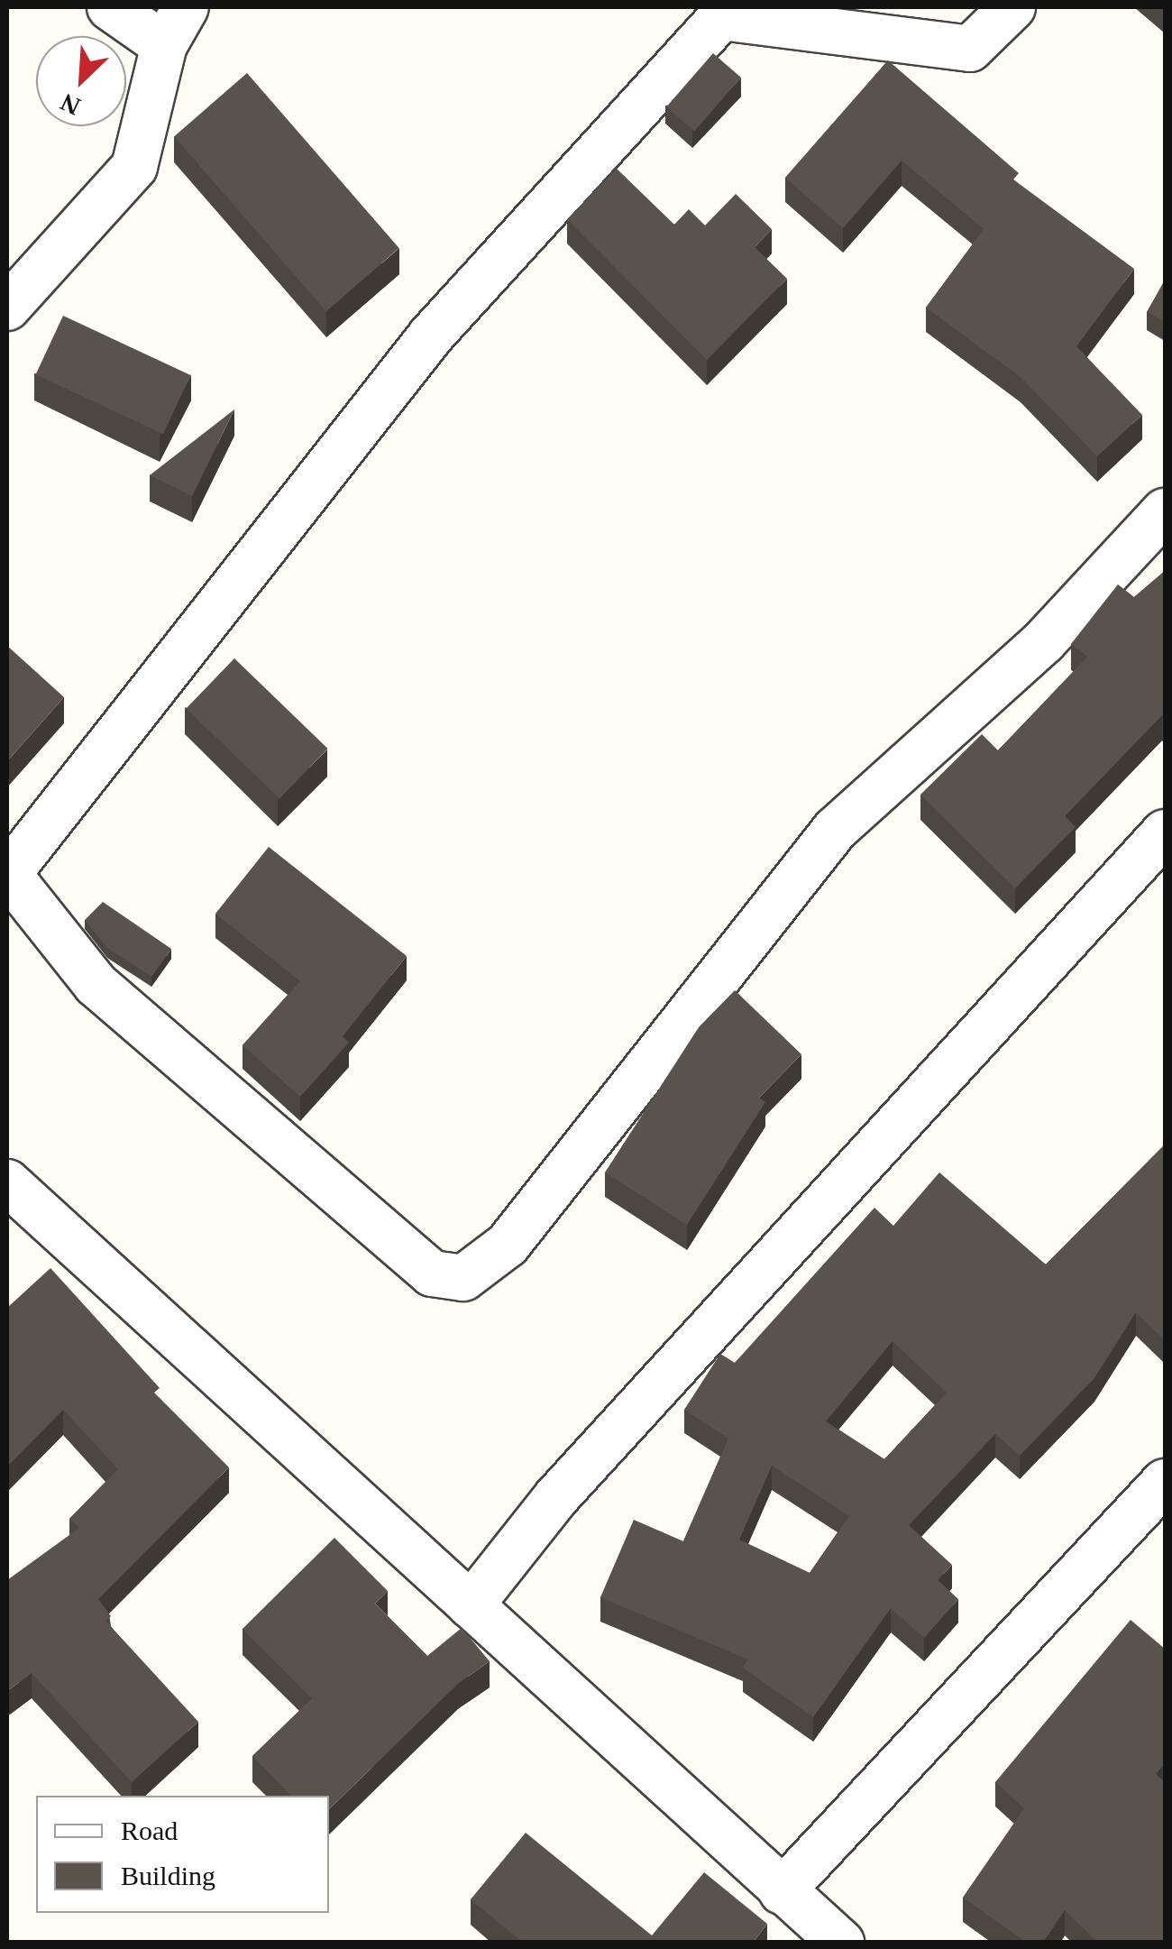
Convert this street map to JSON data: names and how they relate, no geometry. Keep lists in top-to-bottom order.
{
  "legend": ["Road", "Building"],
  "north": "bottom left"
}
